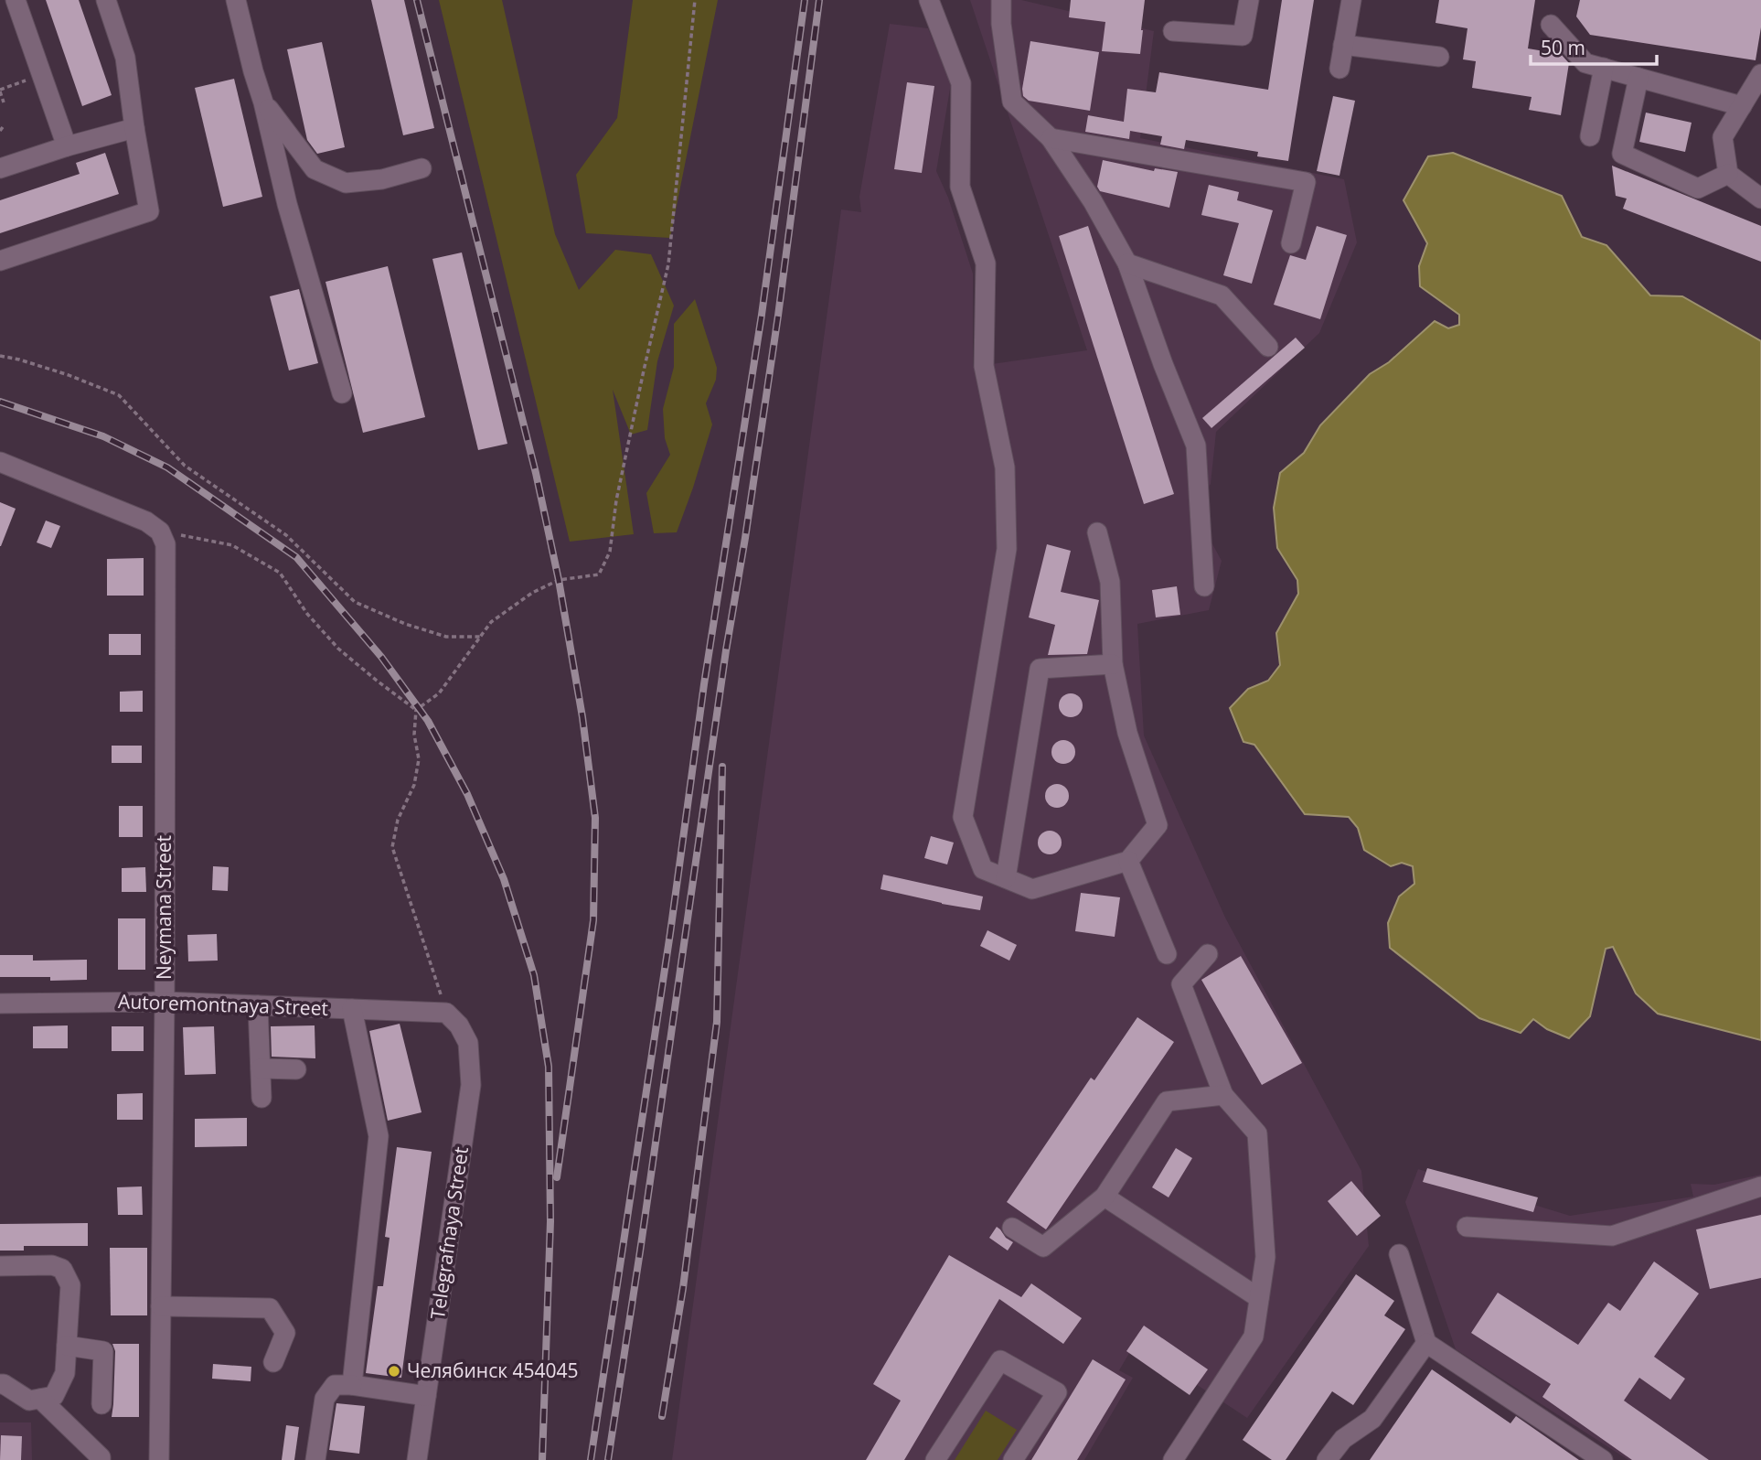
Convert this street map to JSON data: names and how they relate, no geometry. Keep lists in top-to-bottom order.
{
  "streets": {
    "street": ["Neymana Street", "Autoremontnaya Street", "Telegrafnaya Street"]
  },
  "crossings": [
    ["Neymana Street", "Autoremontnaya Street"],
    ["Autoremontnaya Street", "Telegrafnaya Street"]
  ],
  "places": ["Челябинск 454045"],
  "scale_bar": "50 m"
}
